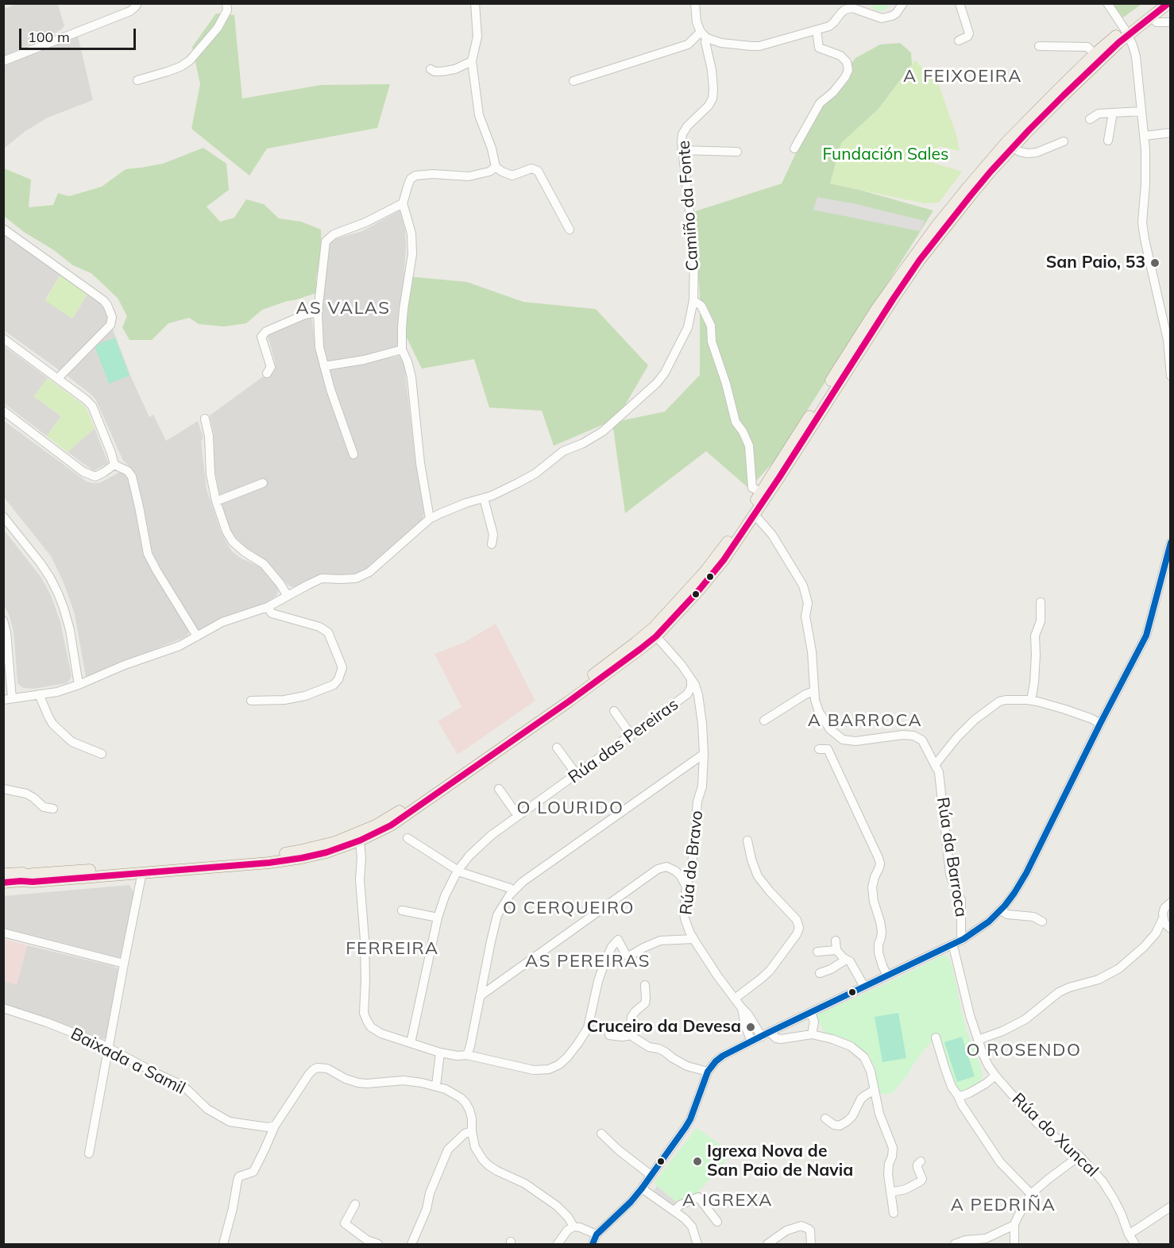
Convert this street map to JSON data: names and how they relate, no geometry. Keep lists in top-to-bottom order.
{
  "streets": {
    "street": [
      "Camiño da Fonte",
      "Rúa das Pereiras",
      "Rúa da Barroca",
      "Rúa do Bravo",
      "Baixada a Samil",
      "Rúa do Xuncal"
    ]
  },
  "districts": [
    "A FEIXOEIRA",
    "AS VALAS",
    "A BARROCA",
    "O LOURIDO",
    "O CERQUEIRO",
    "FERREIRA",
    "AS PEREIRAS",
    "O ROSENDO",
    "A IGREXA",
    "A PEDRIÑA"
  ],
  "parks": ["Fundación Sales"],
  "places": ["San Paio, 53", "Cruceiro da Devesa", "Igrexa Nova de San Paio de Navia"],
  "scale_bar": "100 m"
}
